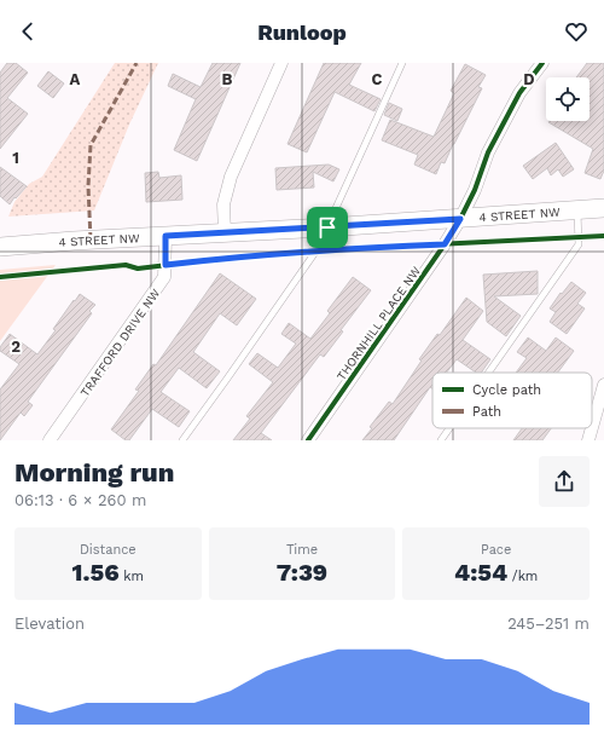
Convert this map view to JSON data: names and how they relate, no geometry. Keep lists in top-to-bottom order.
{
  "streets": {
    "main road": ["4 STREET NW"],
    "street": ["THORNHILL PLACE NW", "TRAFFORD DRIVE NW"]
  },
  "crossings": [
    ["4 STREET NW", "THORNHILL PLACE NW"],
    ["4 STREET NW", "TRAFFORD DRIVE NW"]
  ],
  "legend": ["Cycle path", "Path"],
  "page": {
    "header": "Runloop",
    "heading": ["Morning run", "06:13 · 6 × 260 m"],
    "stats": [
      ["Distance", "1.56 km"],
      ["Time", "7:39"],
      ["Pace", "4:54 /km"]
    ],
    "chart": ["Elevation", "245–251 m"]
  },
  "grid": {
    "columns": [
      "A",
      "B",
      "C",
      "D"
    ],
    "rows": ["1", "2"]
  }
}
